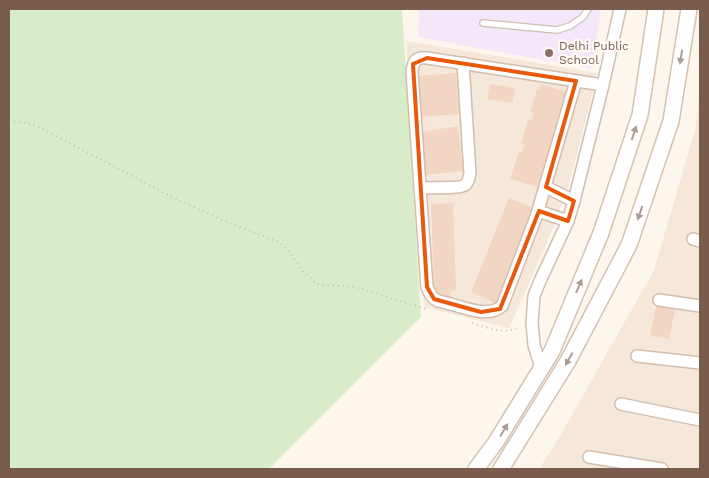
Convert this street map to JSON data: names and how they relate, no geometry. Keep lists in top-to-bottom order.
{
  "places": ["Delhi Public School"]
}
